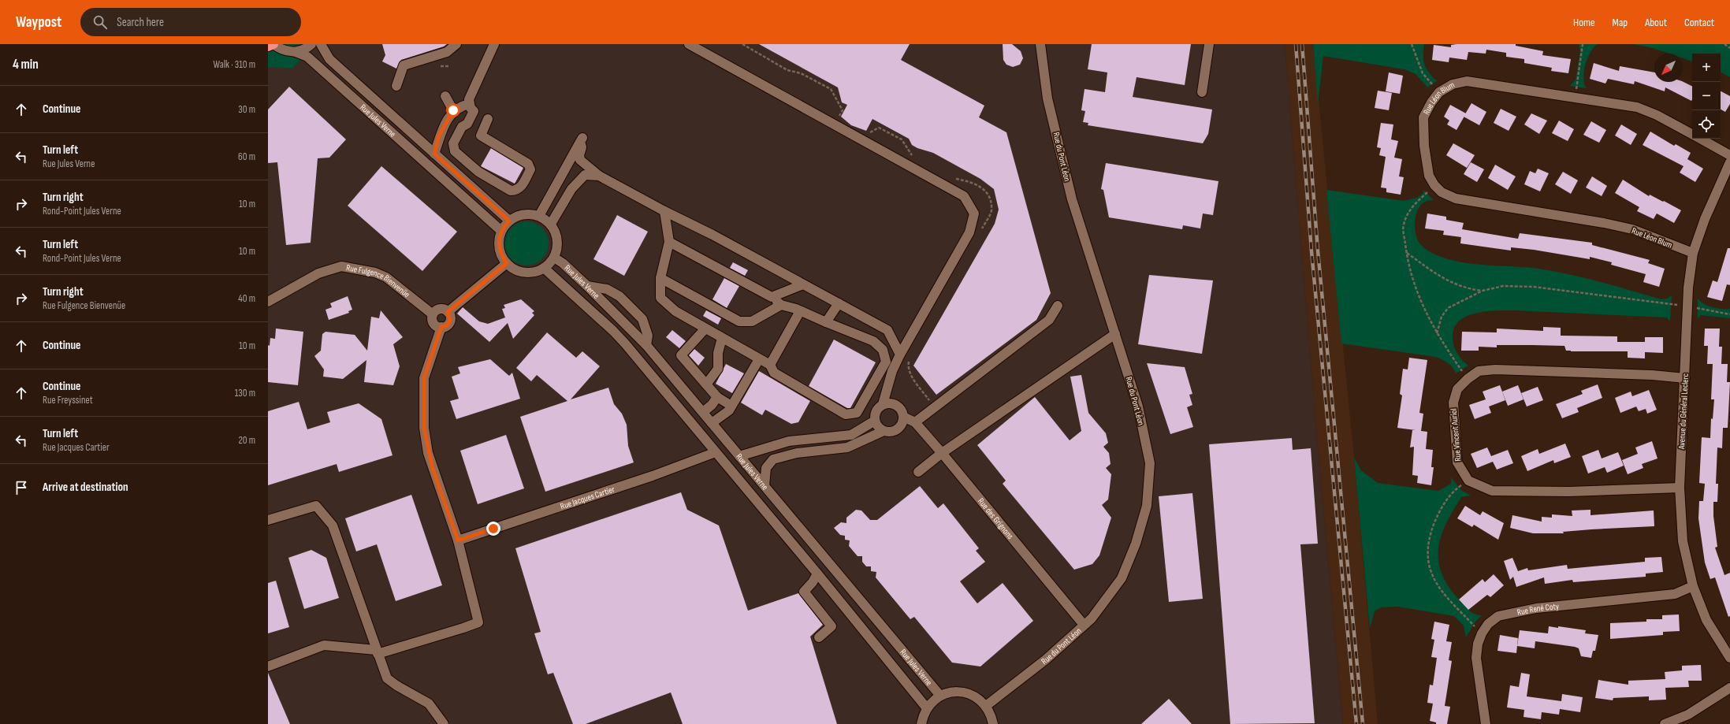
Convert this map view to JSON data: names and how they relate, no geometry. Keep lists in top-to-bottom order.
{
  "streets": {
    "street": [
      "Rue Léon Blum",
      "Rue Jules Verne",
      "Rue du Pont Léon",
      "Rue Fulgence Bienvenüe",
      "Avenue du Général Leclerc",
      "Rue Vincent Auriol",
      "Rue Jacques Cartier",
      "Rue des Grignons",
      "Rue René Coty"
    ]
  },
  "crossings": [
    ["Rue Léon Blum", "Avenue du Général Leclerc"],
    ["Rue Jules Verne", "Rue Jacques Cartier"],
    ["Rue du Pont Léon", "Rue des Grignons"],
    ["Avenue du Général Leclerc", "Rue Vincent Auriol"],
    ["Avenue du Général Leclerc", "Rue René Coty"]
  ],
  "north": "bottom left",
  "page": {
    "header": "Waypost",
    "search": "Search here",
    "nav": [
      "Home",
      "Map",
      "About",
      "Contact"
    ],
    "heading": ["4 min", "Walk · 310 m"],
    "map_buttons": ["+", "−"],
    "list": [
      ["Continue", "30 m"],
      ["Turn left", "Rue Jules Verne", "60 m"],
      ["Turn right", "Rond-Point Jules Verne", "10 m"],
      ["Turn left", "Rond-Point Jules Verne", "10 m"],
      ["Turn right", "Rue Fulgence Bienvenüe", "40 m"],
      ["Continue", "10 m"],
      ["Continue", "Rue Freyssinet", "130 m"],
      ["Turn left", "Rue Jacques Cartier", "20 m"],
      "Arrive at destination"
    ]
  }
}
